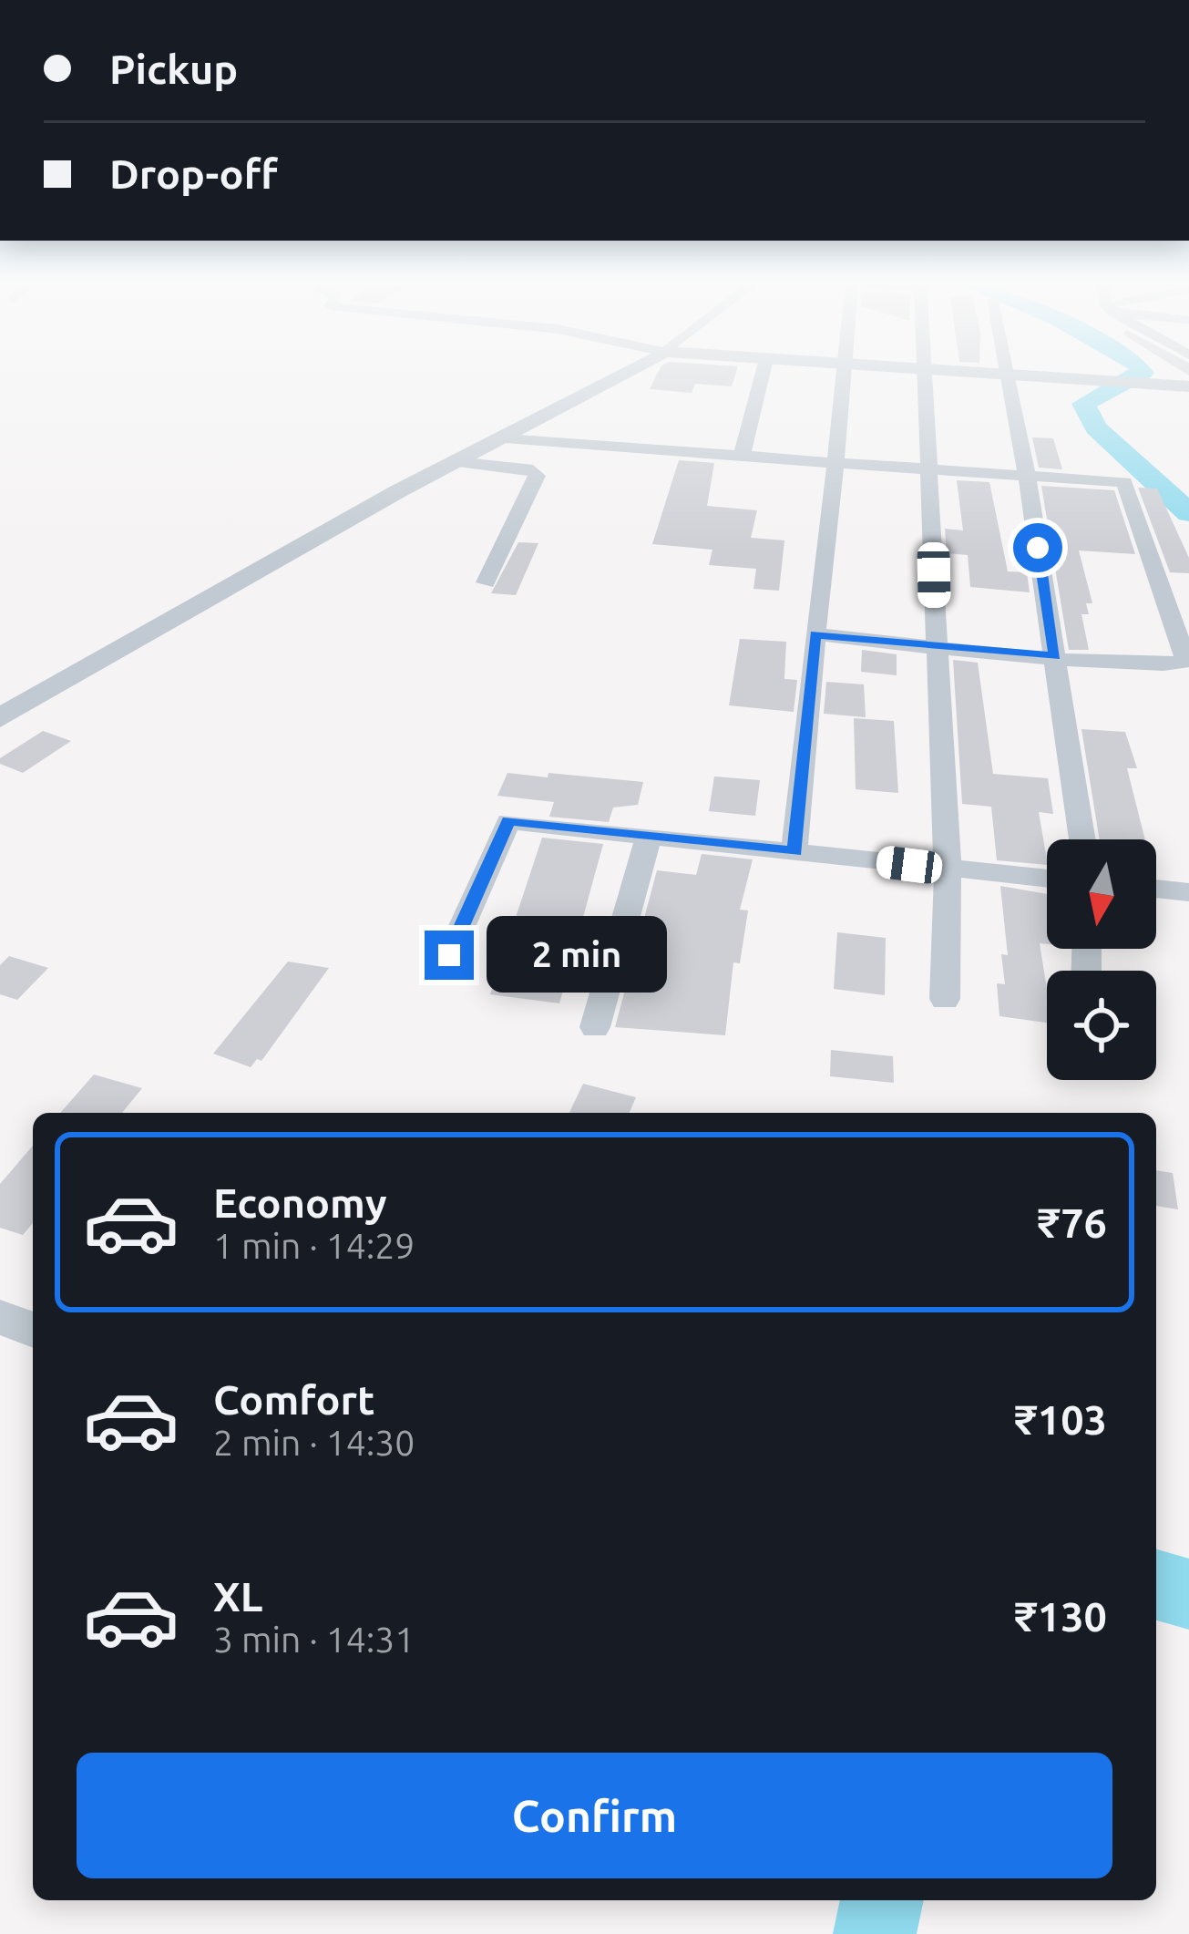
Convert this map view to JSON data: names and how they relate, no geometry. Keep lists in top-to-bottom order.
{
  "north": "bottom",
  "page": {
    "banner": ["Pickup", "Drop-off"],
    "bubble": "2 min",
    "list": [
      {
        "name": "Economy",
        "note": "1 min · 14:29",
        "value": "₹76"
      },
      {
        "name": "Comfort",
        "note": "2 min · 14:30",
        "value": "₹103"
      },
      {
        "name": "XL",
        "note": "3 min · 14:31",
        "value": "₹130"
      }
    ],
    "buttons": "Confirm"
  }
}
